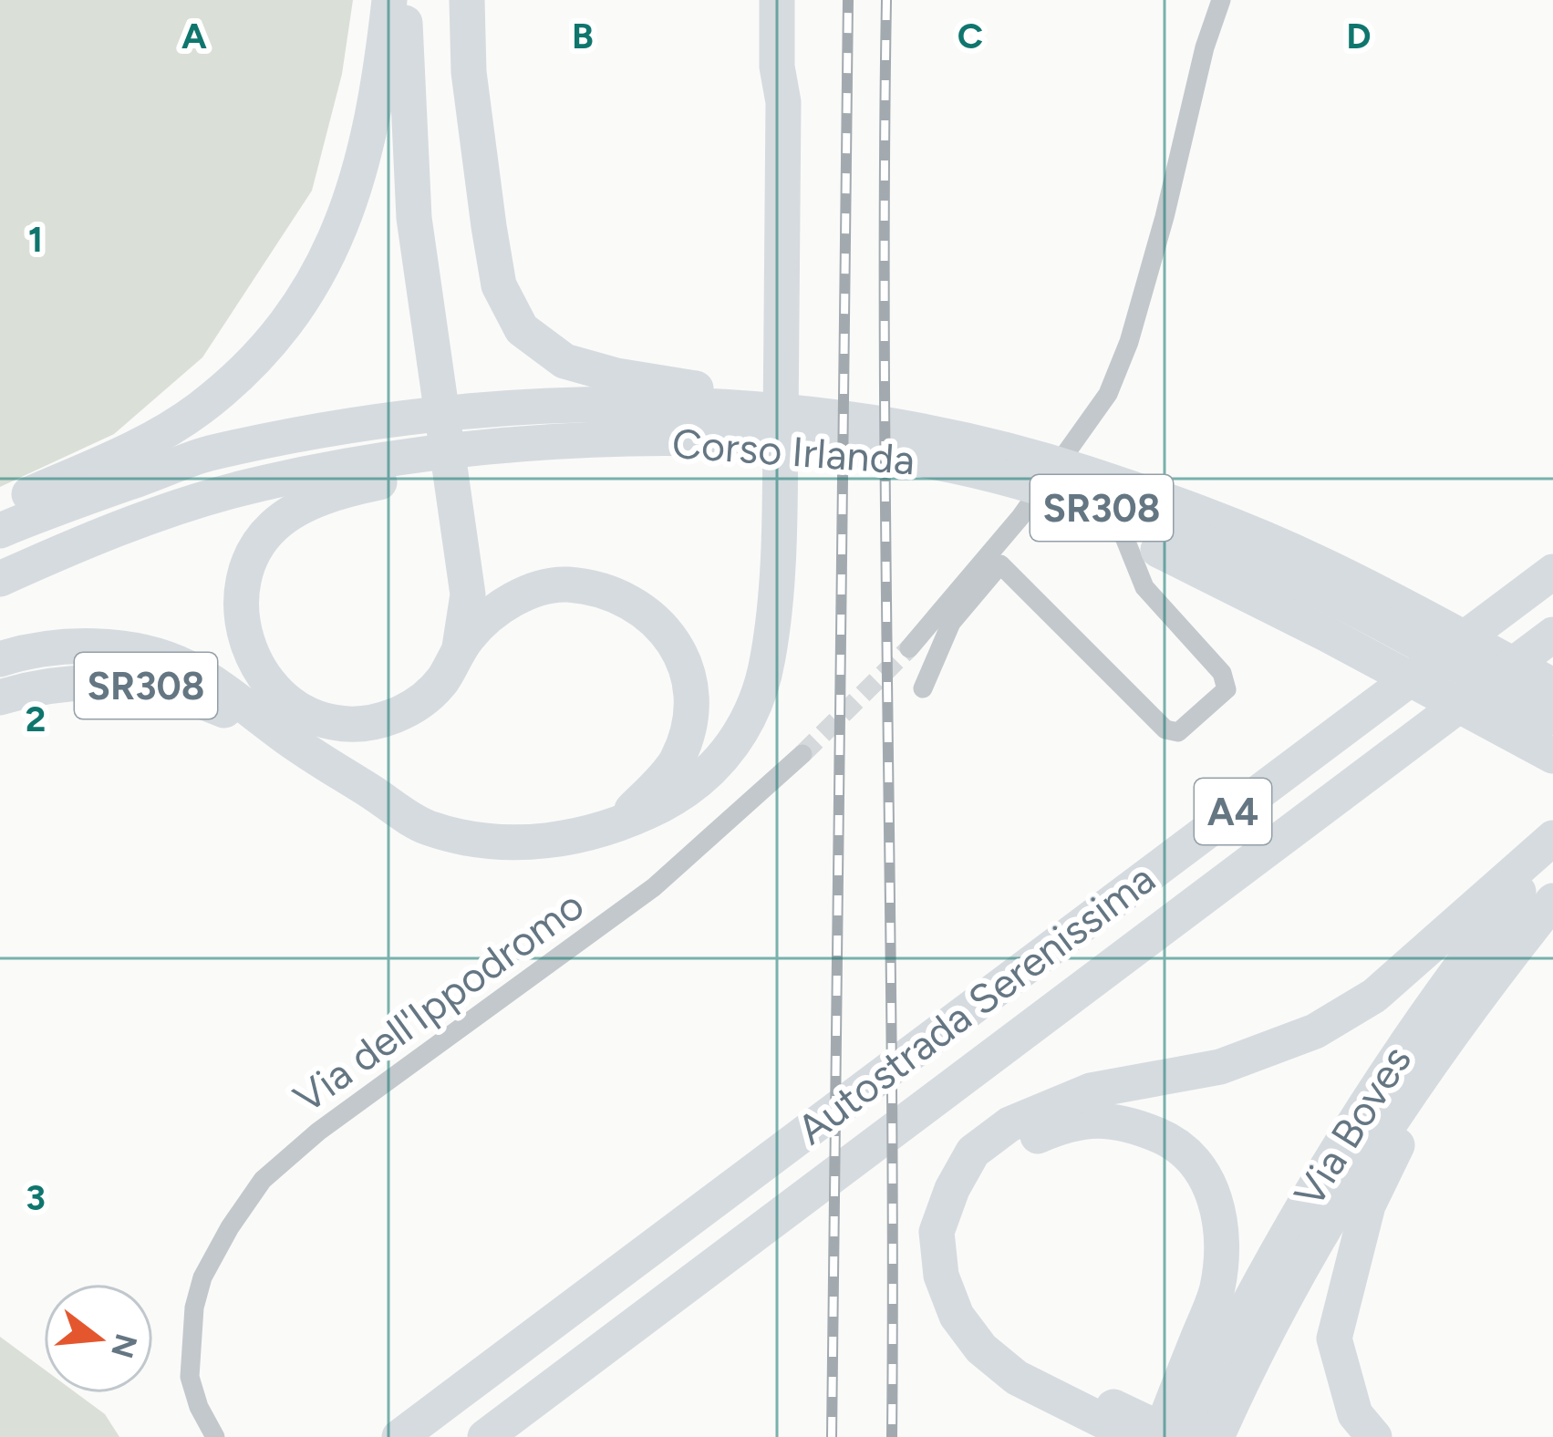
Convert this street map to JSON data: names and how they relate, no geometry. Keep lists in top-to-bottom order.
{
  "streets": {
    "highway": [
      "Corso Irlanda",
      "SR308",
      "A4",
      "Autostrada Serenissima",
      "Via Boves"
    ],
    "street": ["Via dell'Ippodromo"]
  },
  "north": "right",
  "grid": {
    "columns": [
      "A",
      "B",
      "C",
      "D"
    ],
    "rows": ["1", "2", "3"]
  }
}
